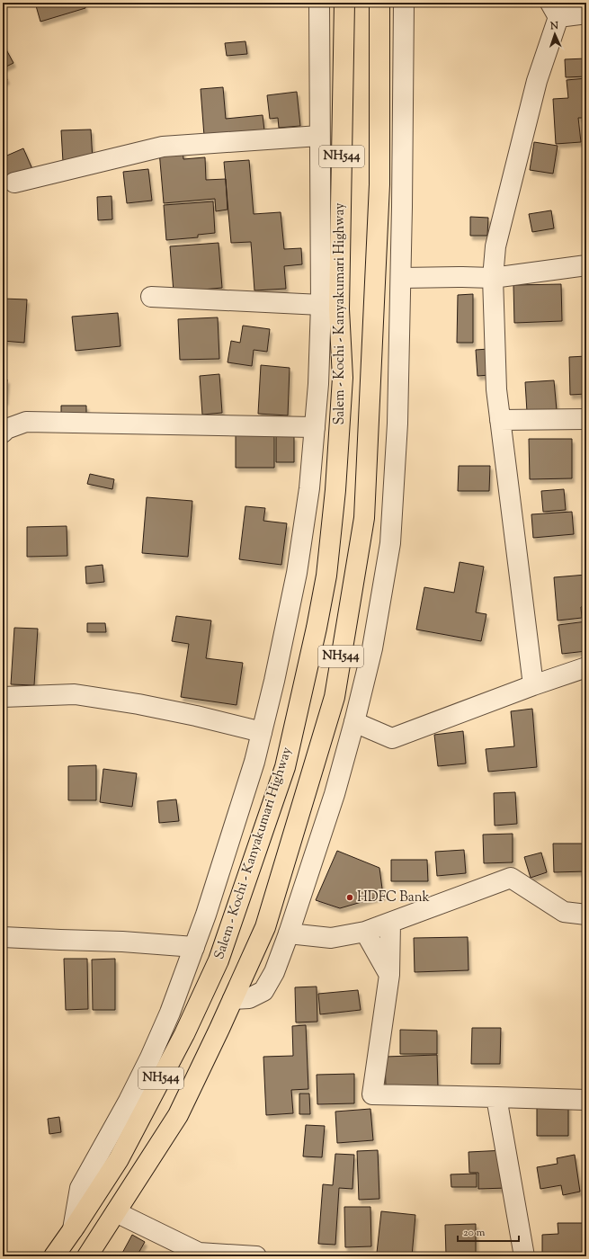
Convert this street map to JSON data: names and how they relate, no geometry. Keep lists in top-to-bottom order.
{
  "streets": {
    "highway": ["NH544", "Salem - Kochi - Kanyakumari Highway"]
  },
  "places": ["HDFC Bank"],
  "scale_bar": "20 m",
  "north": "top"
}
